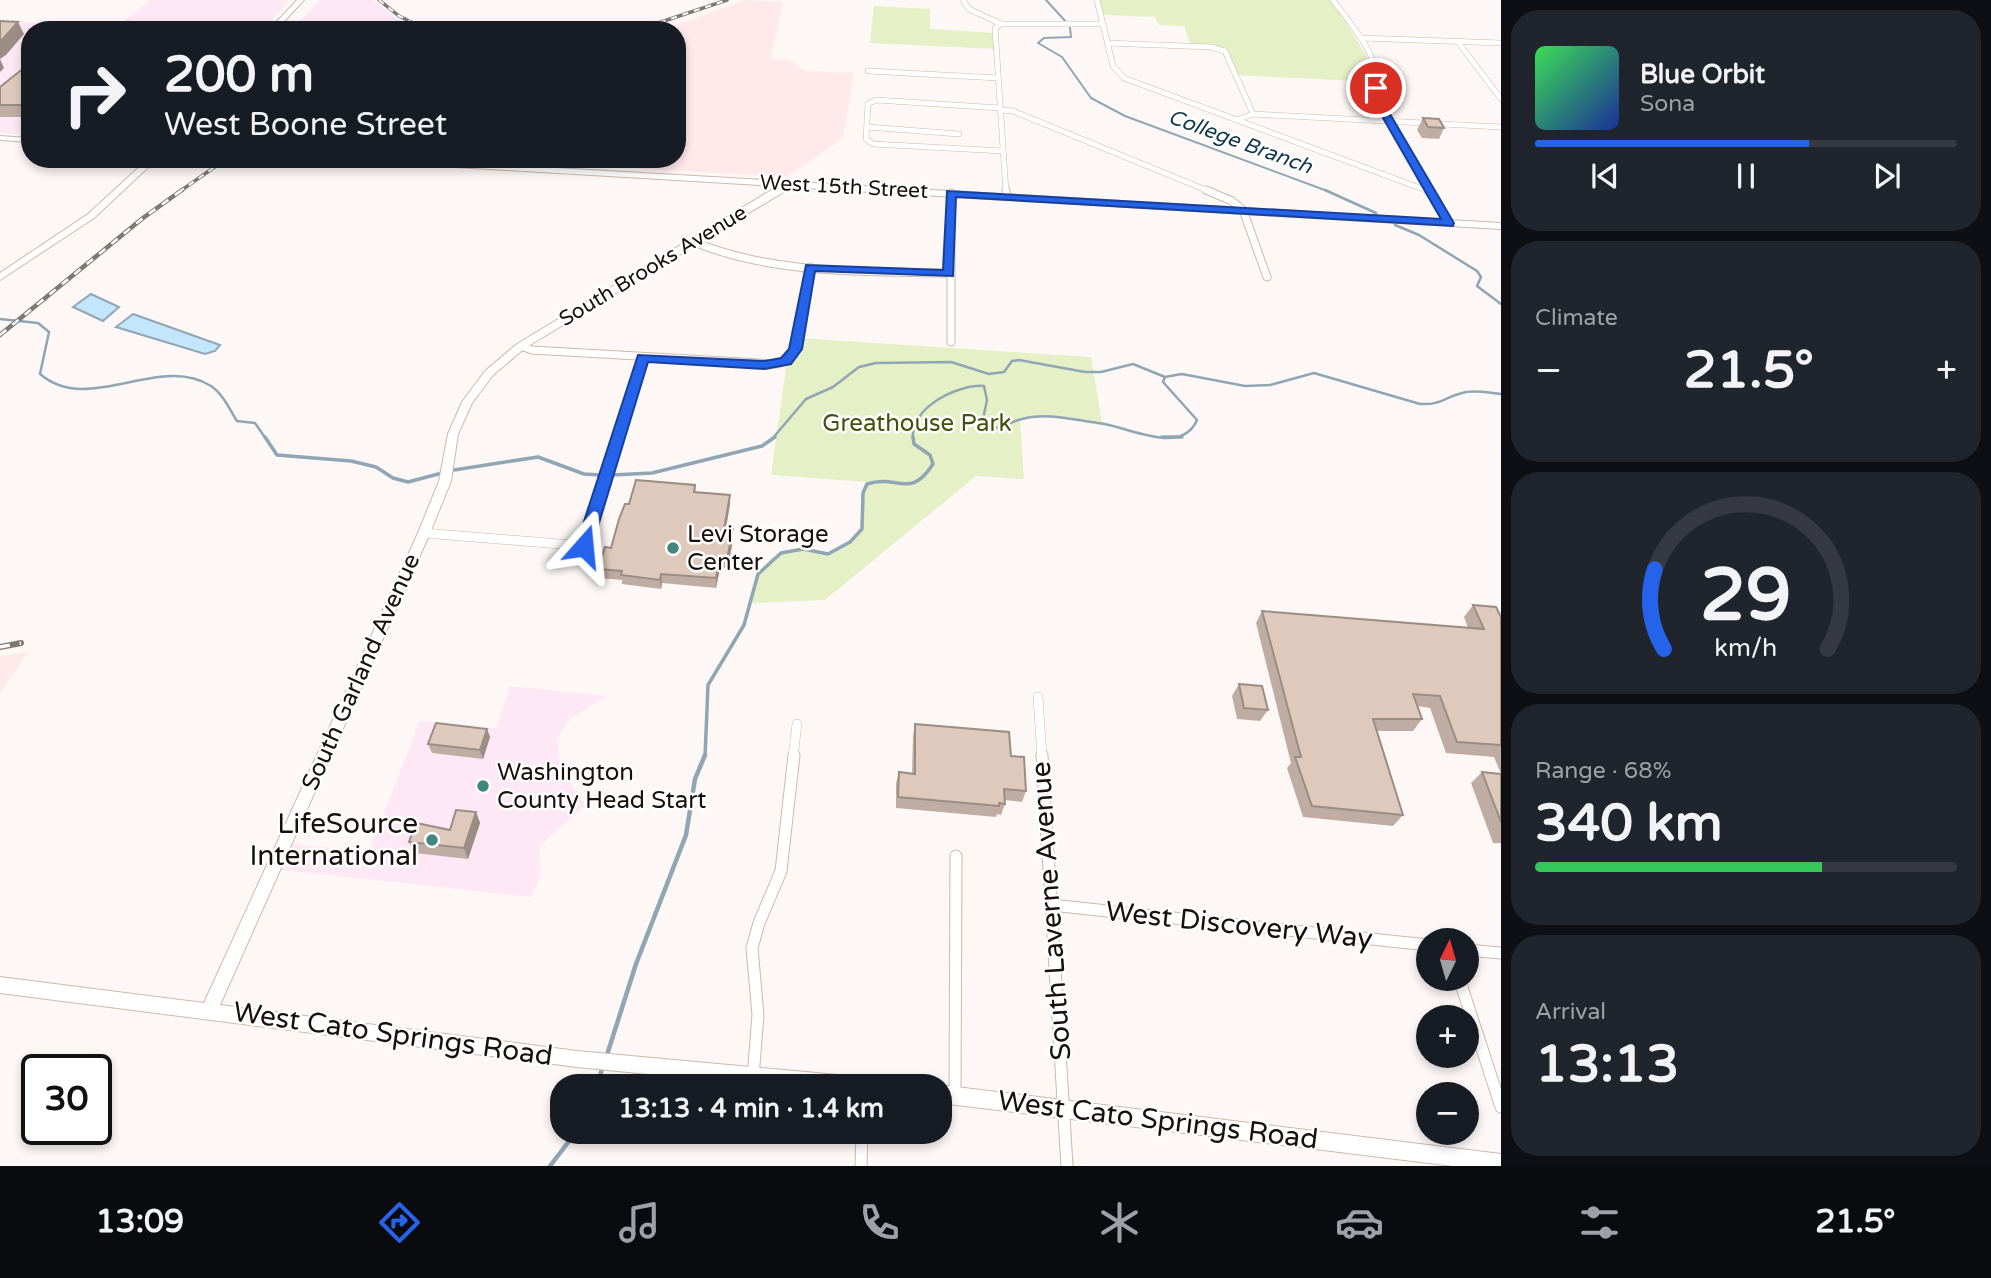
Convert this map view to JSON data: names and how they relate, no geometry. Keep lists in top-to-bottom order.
{
  "streets": {
    "main road": ["West 15th Street", "West Cato Springs Road"],
    "street": [
      "South Brooks Avenue",
      "South Garland Avenue",
      "South Laverne Avenue",
      "West Discovery Way"
    ]
  },
  "crossings": [
    ["West 15th Street", "South Brooks Avenue"],
    ["South Brooks Avenue", "South Garland Avenue"],
    ["South Garland Avenue", "West Cato Springs Road"],
    ["South Laverne Avenue", "West Discovery Way"],
    ["South Laverne Avenue", "West Cato Springs Road"]
  ],
  "water": ["College Branch"],
  "parks": ["Greathouse Park"],
  "places": ["Levi Storage Center", "Washington County Head Start", "LifeSource International"],
  "north": "top",
  "page": {
    "turn": ["200 m", "West Boone Street"],
    "song": ["Blue Orbit", "Sona"],
    "tile": [
      "Climate",
      ["Range · 68%", "340 km"],
      ["Arrival", "13:13"]
    ],
    "heat": ["−", "21.5°", "+"],
    "map_buttons": ["+", "−"],
    "limit": "30",
    "trip": "13:13 · 4 min · 1.4 km",
    "tabs": ["13:09", "21.5°"],
    "gauge": ["29", "km/h"]
  }
}
